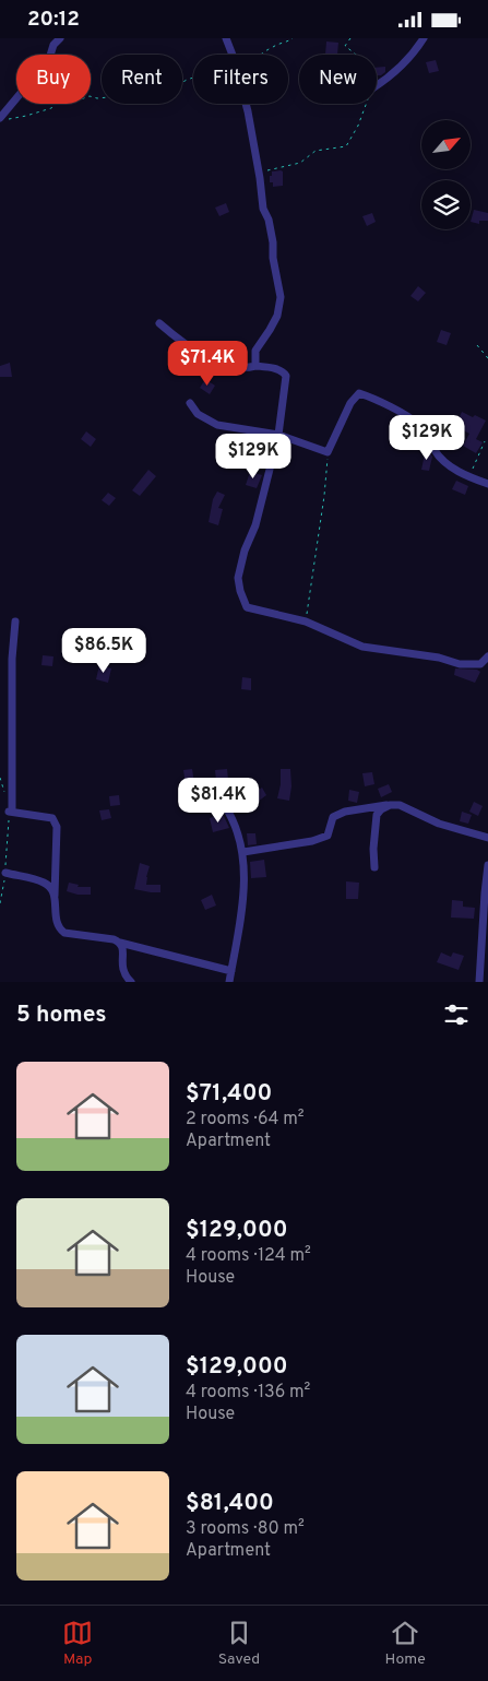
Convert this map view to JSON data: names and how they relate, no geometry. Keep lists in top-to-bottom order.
{
  "north": "top right",
  "page": {
    "status": "20:12",
    "chip": [
      "Buy",
      "Rent",
      "Filters",
      "New"
    ],
    "price": [
      "$71.4K",
      "$129K",
      "$129K",
      "$86.5K",
      "$81.4K"
    ],
    "heading": "5 homes",
    "list": [
      {
        "name": "$71,400",
        "note": "2 rooms · 64 m² · Apartment"
      },
      {
        "name": "$129,000",
        "note": "4 rooms · 124 m² · House"
      },
      {
        "name": "$129,000",
        "note": "4 rooms · 136 m² · House"
      },
      {
        "name": "$81,400",
        "note": "3 rooms · 80 m² · Apartment"
      }
    ],
    "tabs": ["Map", "Saved", "Home"]
  }
}
